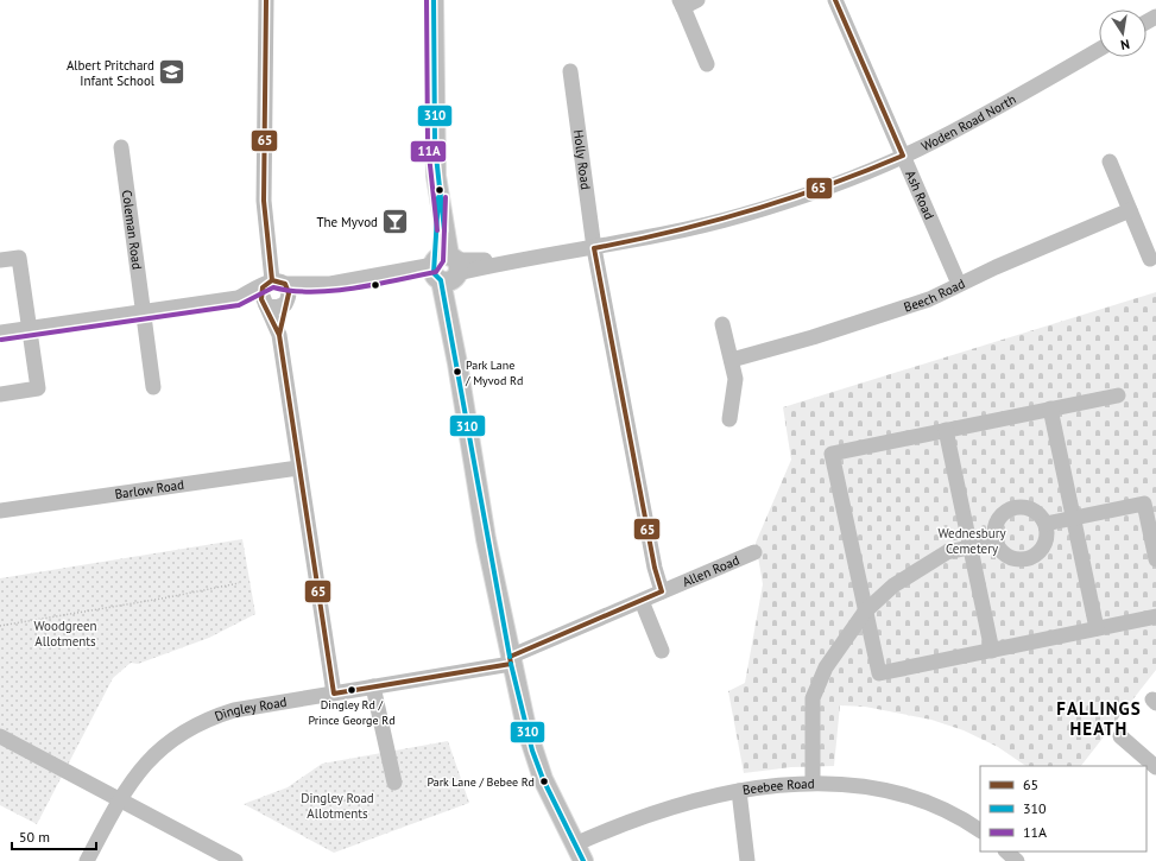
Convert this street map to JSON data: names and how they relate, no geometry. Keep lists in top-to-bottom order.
{
  "streets": {
    "street": [
      "Woden Road North",
      "Holly Road",
      "Ash Road",
      "Coleman Road",
      "Beech Road",
      "Barlow Road",
      "Allen Road",
      "Dingley Road",
      "Beebee Road"
    ]
  },
  "crossings": [
    ["Woden Road North", "Holly Road"],
    ["Woden Road North", "Ash Road"],
    ["Holly Road", "Allen Road"],
    ["Ash Road", "Beech Road"],
    ["Allen Road", "Dingley Road"]
  ],
  "districts": ["FALLINGS HEATH"],
  "parks": ["Wednesbury Cemetery", "Woodgreen Allotments", "Dingley Road Allotments"],
  "places": {
    "school or university": ["Albert Pritchard Infant School"],
    "bar": ["The Myvod"],
    "other": ["Park Lane / Myvod Rd", "Dingley Rd / Prince George Rd", "Park Lane / Bebee Rd"]
  },
  "lines": ["transit line 65", "transit line 310", "transit line 11A"],
  "legend": ["65", "310", "11A"],
  "scale_bar": "50 m",
  "north": "bottom"
}
